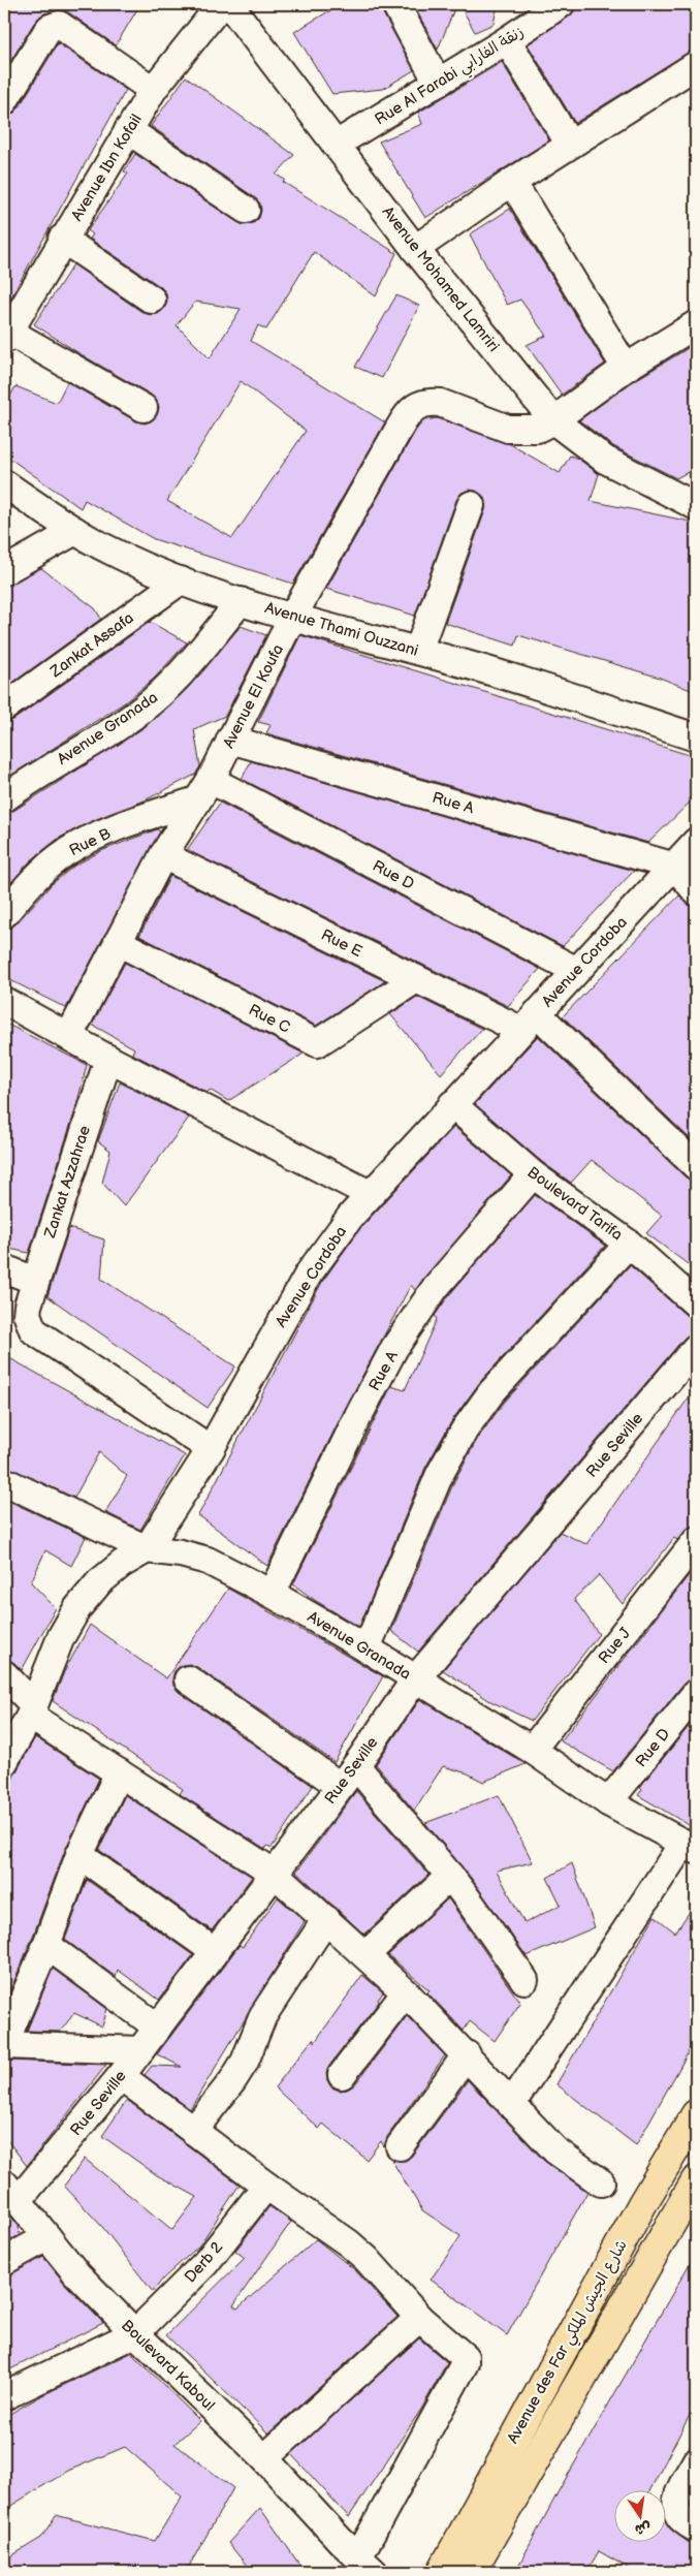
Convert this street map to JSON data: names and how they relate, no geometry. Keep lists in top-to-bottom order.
{
  "streets": {
    "main road": ["Avenue des Far شارع الجيش الملكي"],
    "street": [
      "Rue Al Farabi زنقة الفارابي",
      "Avenue Ibn Kofail",
      "Avenue Mohamed Lamriri",
      "Avenue Thami Ouzzani",
      "Zankat Assafa",
      "Avenue El Koufa",
      "Avenue Granada",
      "Rue A",
      "Rue B",
      "Rue D",
      "Rue E",
      "Avenue Cordoba",
      "Rue C",
      "Zankat Azzahrae",
      "Boulevard Tarifa",
      "Rue Seville",
      "Rue J",
      "Derb 2",
      "Boulevard Kaboul"
    ]
  },
  "crossings": [
    ["Rue Al Farabi زنقة الفارابي", "Avenue Mohamed Lamriri"],
    ["Avenue Mohamed Lamriri", "Avenue El Koufa"],
    ["Avenue Thami Ouzzani", "Zankat Assafa"],
    ["Avenue Thami Ouzzani", "Avenue El Koufa"],
    ["Avenue Thami Ouzzani", "Avenue Granada"],
    ["Avenue El Koufa", "Rue A"],
    ["Avenue El Koufa", "Rue B"],
    ["Avenue El Koufa", "Rue D"],
    ["Avenue El Koufa", "Rue E"],
    ["Avenue El Koufa", "Rue C"],
    ["Avenue Granada", "Rue A"],
    ["Avenue Granada", "Rue D"],
    ["Avenue Granada", "Avenue Cordoba"],
    ["Avenue Granada", "Rue Seville"],
    ["Avenue Granada", "Rue J"],
    ["Rue A", "Avenue Cordoba"],
    ["Rue A", "Boulevard Tarifa"],
    ["Rue B", "Rue D"],
    ["Rue D", "Avenue Cordoba"],
    ["Rue E", "Avenue Cordoba"],
    ["Rue E", "Rue C"],
    ["Avenue Cordoba", "Zankat Azzahrae"],
    ["Avenue Cordoba", "Boulevard Tarifa"],
    ["Rue Seville", "Boulevard Kaboul"],
    ["Derb 2", "Boulevard Kaboul"]
  ],
  "north": "bottom"
}
